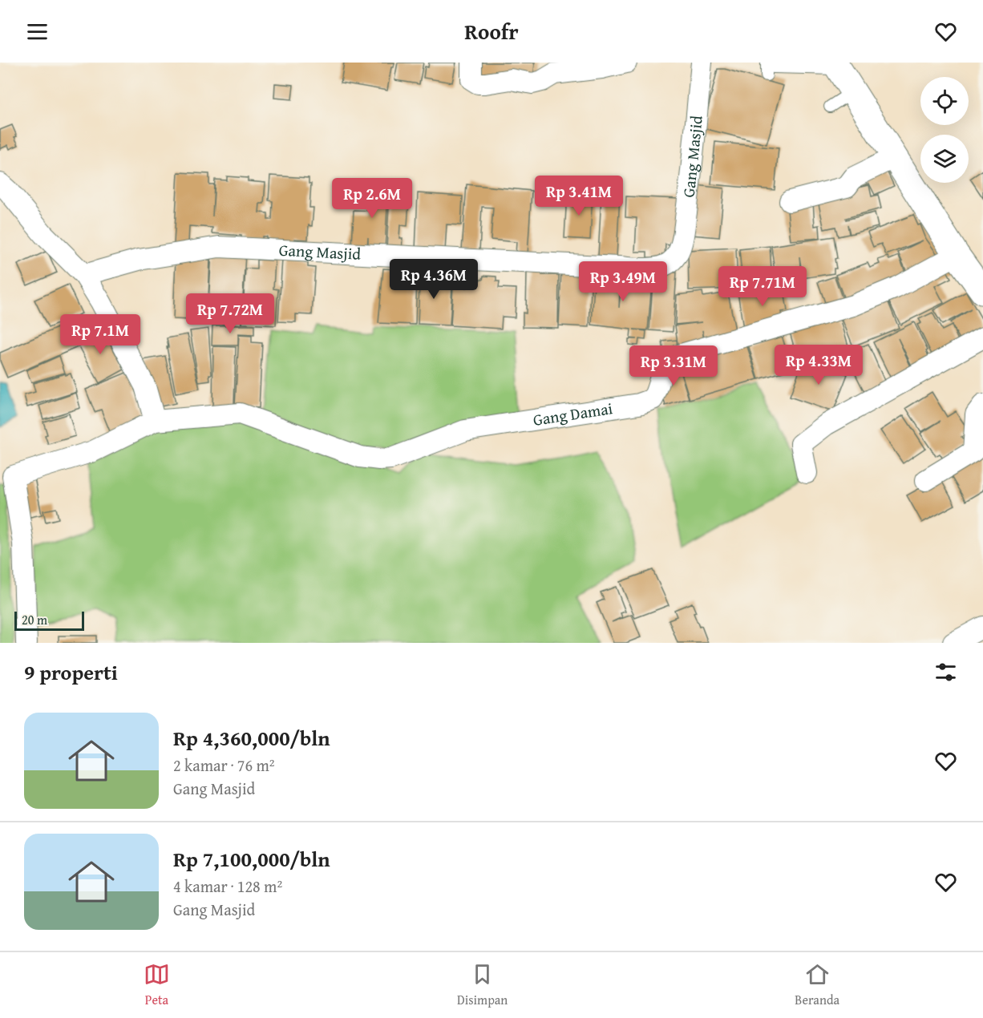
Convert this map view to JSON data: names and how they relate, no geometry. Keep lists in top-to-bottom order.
{
  "streets": {
    "street": ["Gang Masjid", "Gang Damai"]
  },
  "scale_bar": "20 m",
  "page": {
    "header": "Roofr",
    "price": [
      "Rp 3.41M",
      "Rp 2.6M",
      "Rp 4.36M",
      "Rp 3.49M",
      "Rp 7.71M",
      "Rp 7.72M",
      "Rp 7.1M",
      "Rp 4.33M",
      "Rp 3.31M"
    ],
    "scale": "20 m",
    "heading": "9 properti",
    "list": [
      {
        "name": "Rp 4,360,000/bln",
        "note": "2 kamar · 76 m² · Gang Masjid"
      },
      {
        "name": "Rp 7,100,000/bln",
        "note": "4 kamar · 128 m² · Gang Masjid"
      }
    ],
    "tabs": ["Peta", "Disimpan", "Beranda"]
  }
}
